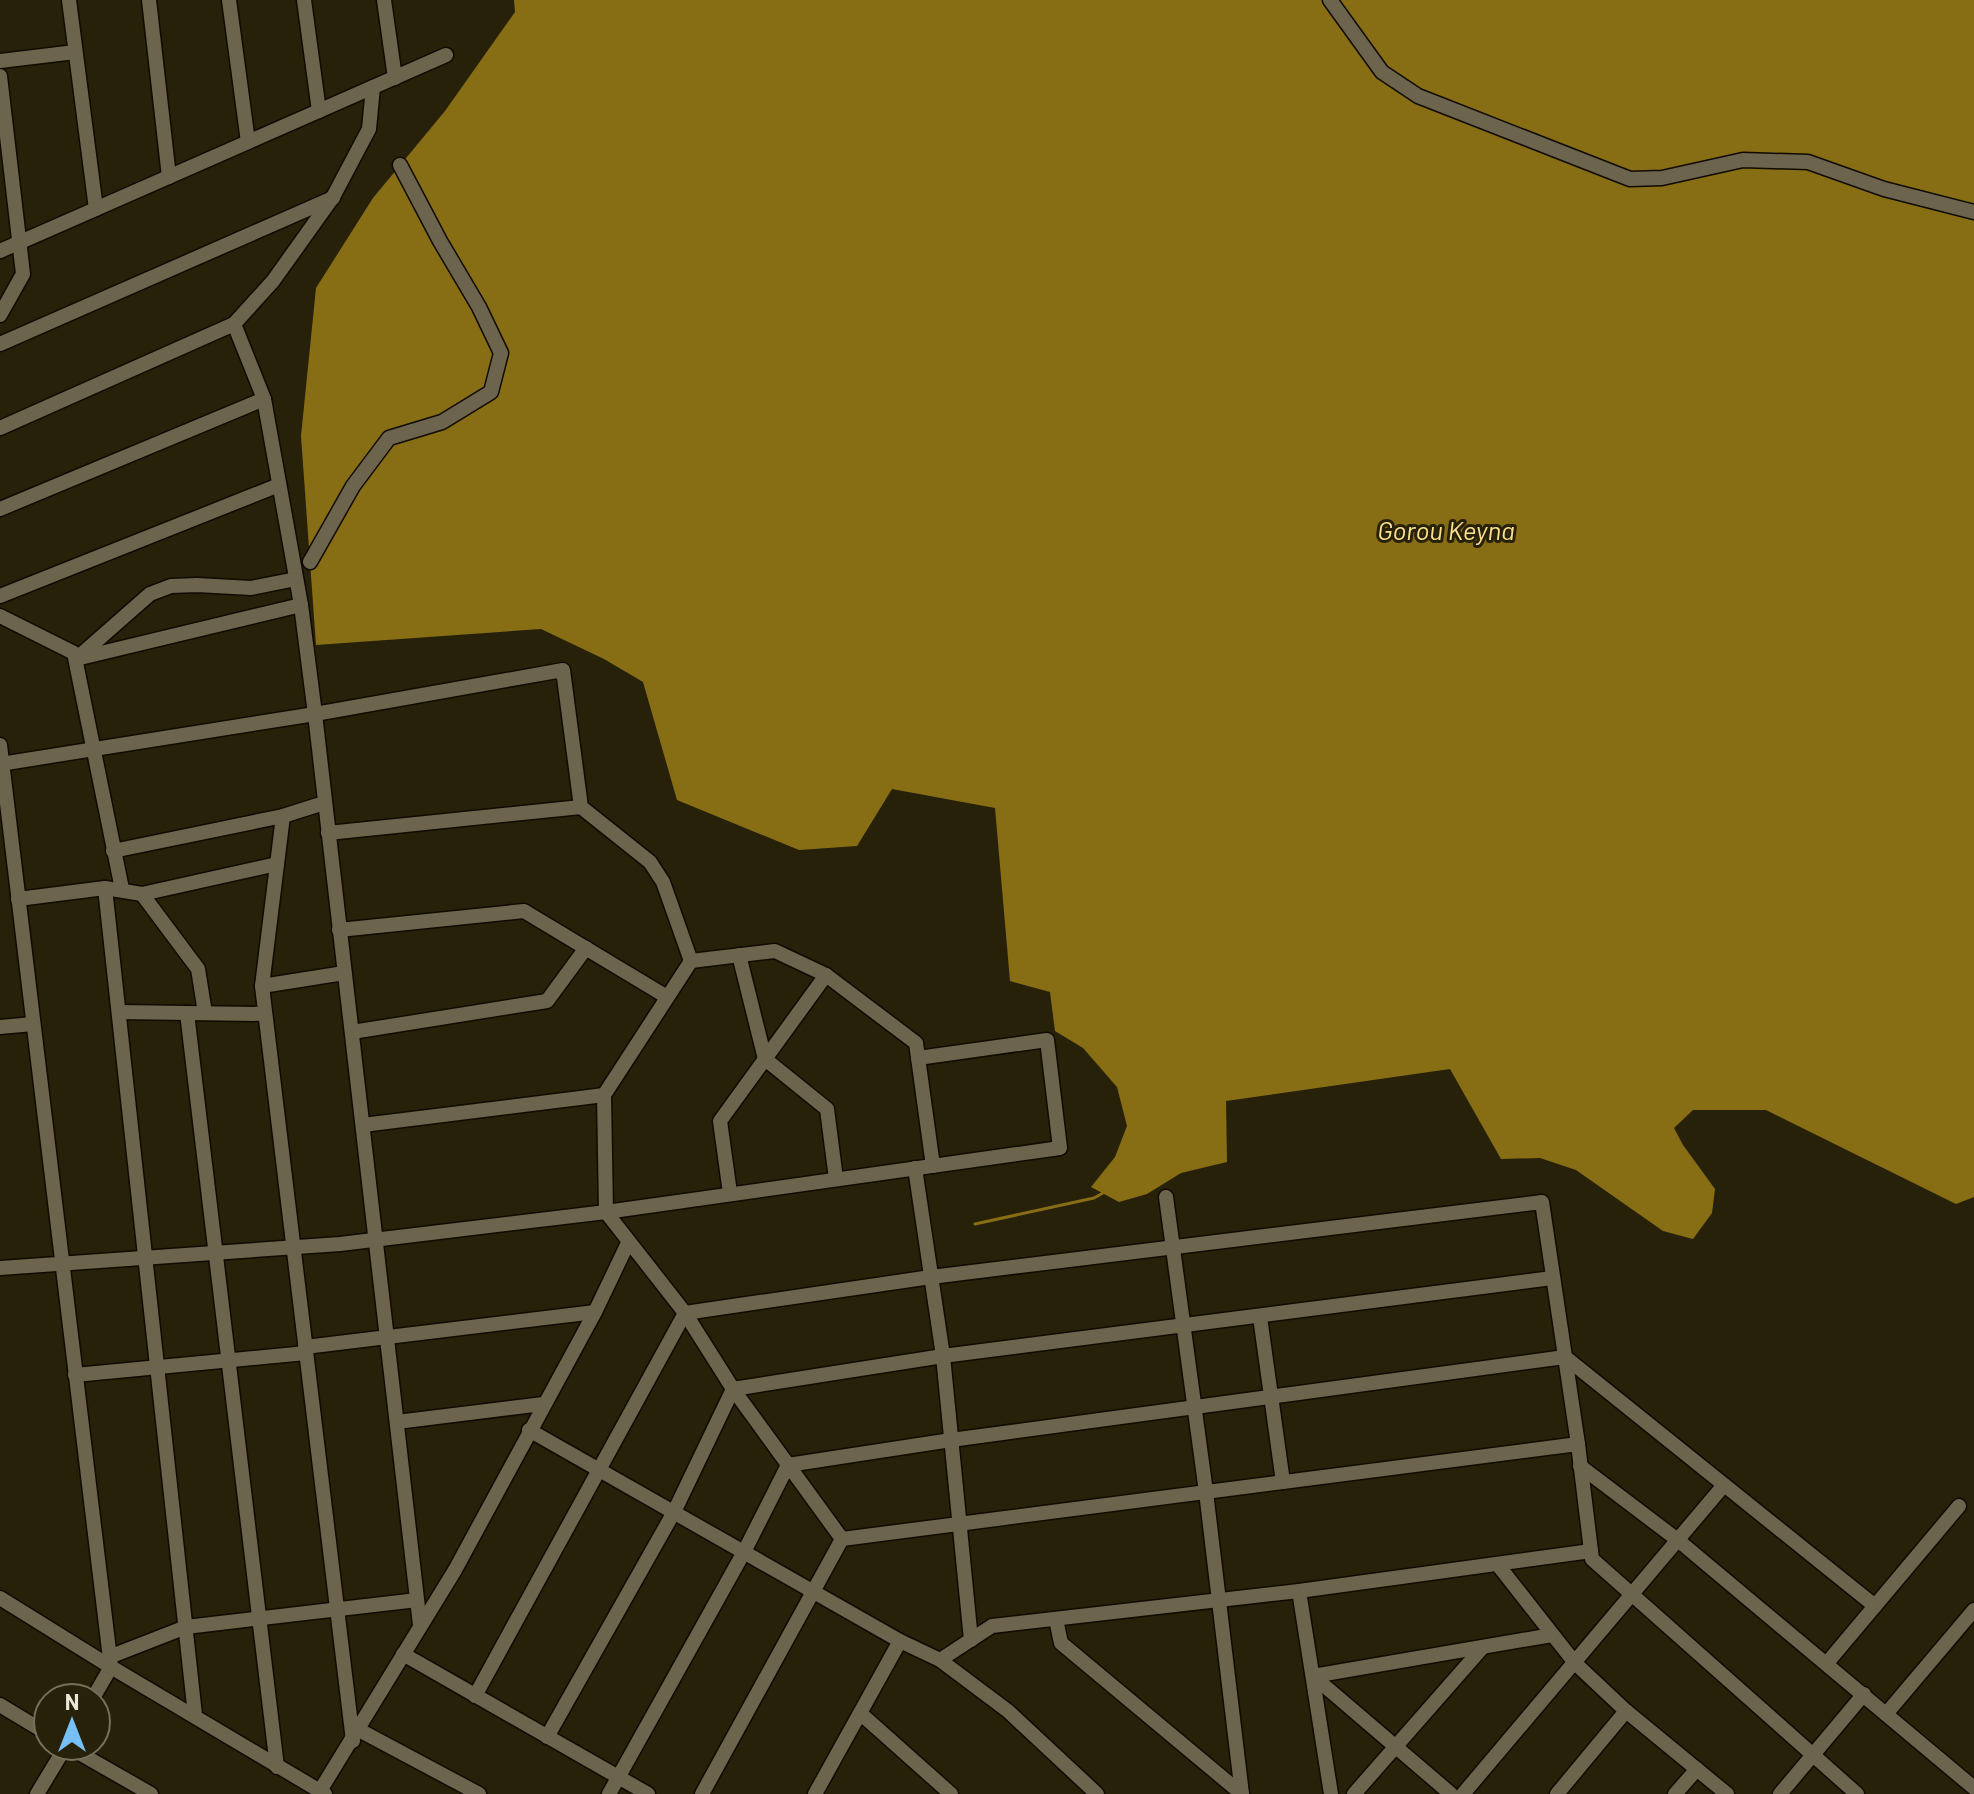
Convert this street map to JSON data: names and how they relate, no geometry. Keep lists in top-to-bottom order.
{
  "water": ["Gorou Keyna"],
  "north": "top"
}
